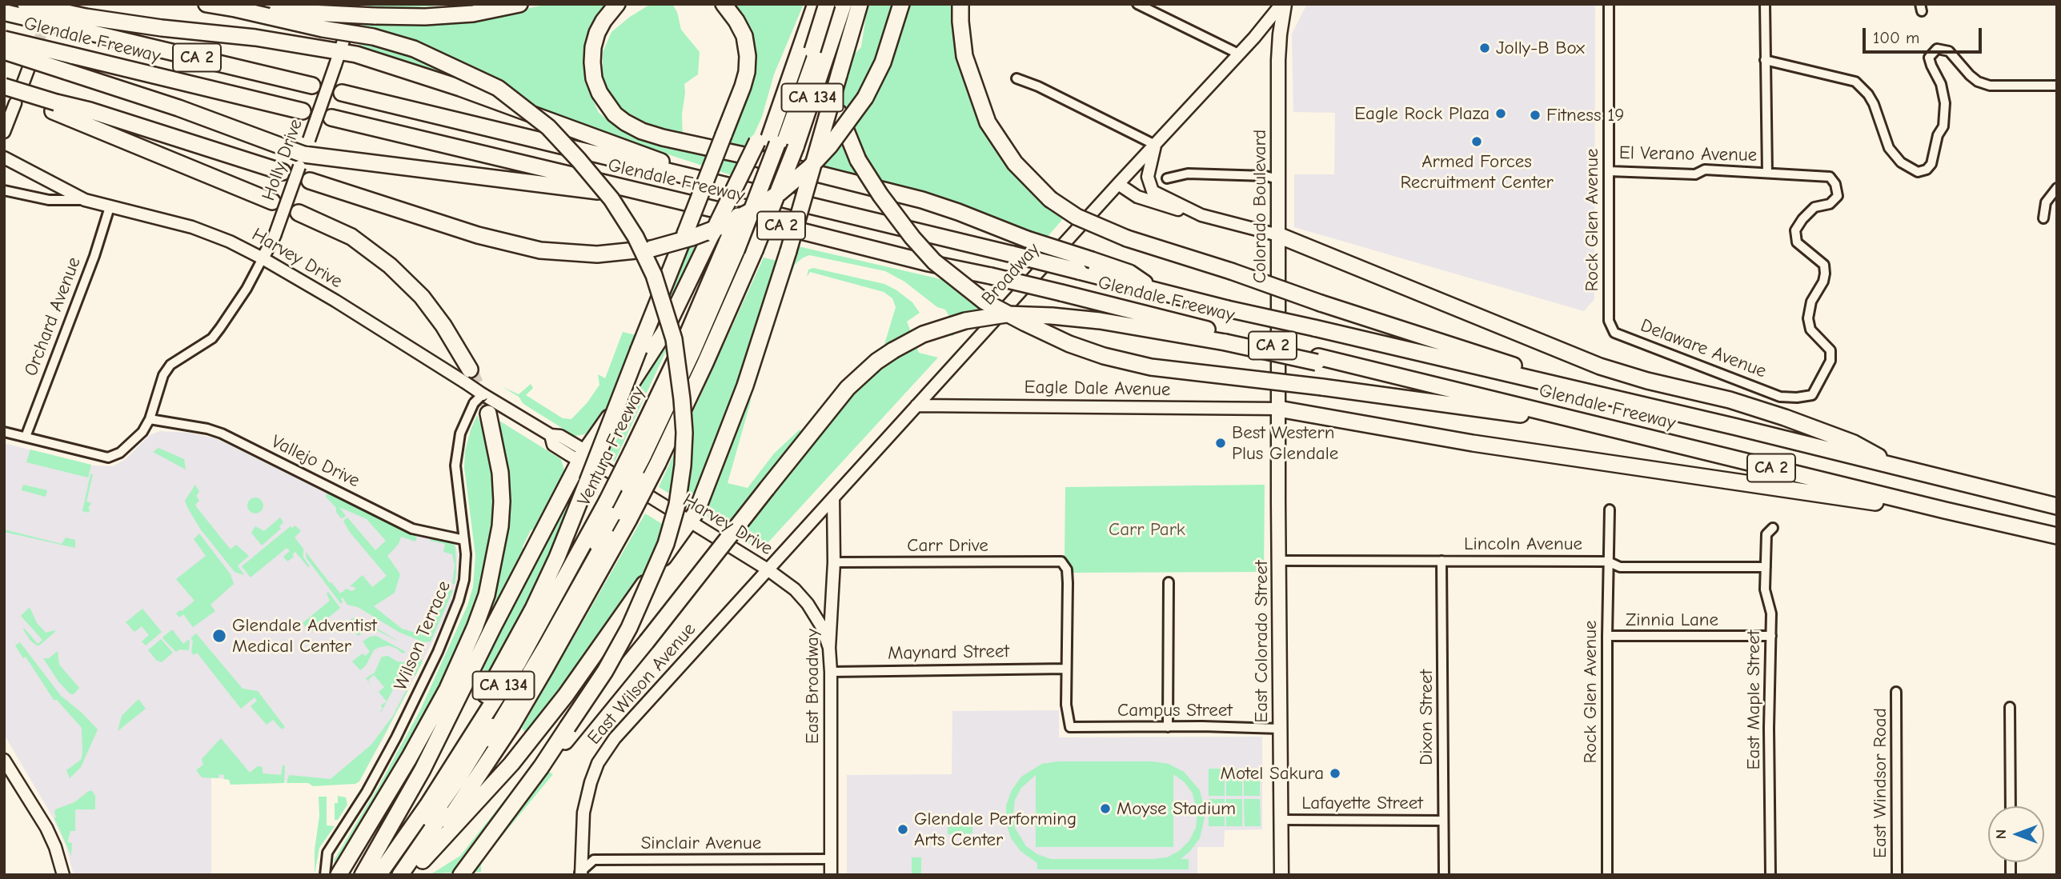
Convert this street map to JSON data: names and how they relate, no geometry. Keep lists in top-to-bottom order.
{
  "streets": {
    "highway": [
      "Glendale Freeway",
      "CA 2",
      "CA 134",
      "Ventura Freeway"
    ],
    "main road": [
      "Holly Drive",
      "Colorado Boulevard",
      "Harvey Drive",
      "Broadway",
      "Eagle Dale Avenue",
      "East Colorado Street",
      "East Wilson Avenue",
      "East Broadway"
    ],
    "street": [
      "El Verano Avenue",
      "Rock Glen Avenue",
      "Orchard Avenue",
      "Delaware Avenue",
      "Vallejo Drive",
      "Lincoln Avenue",
      "Carr Drive",
      "Zinnia Lane",
      "Wilson Terrace",
      "Maynard Street",
      "East Maple Street",
      "Campus Street",
      "Dixon Street",
      "East Windsor Road",
      "Lafayette Street",
      "Sinclair Avenue"
    ]
  },
  "crossings": [
    ["CA 134", "Ventura Freeway"],
    ["El Verano Avenue", "Rock Glen Avenue"],
    ["El Verano Avenue", "Delaware Avenue"],
    ["Holly Drive", "Harvey Drive"],
    ["Holly Drive", "Vallejo Drive"],
    ["Colorado Boulevard", "Broadway"],
    ["Colorado Boulevard", "Eagle Dale Avenue"],
    ["Colorado Boulevard", "East Colorado Street"],
    ["Rock Glen Avenue", "Delaware Avenue"],
    ["Rock Glen Avenue", "Lincoln Avenue"],
    ["Rock Glen Avenue", "Zinnia Lane"],
    ["Harvey Drive", "Broadway"],
    ["Harvey Drive", "Orchard Avenue"],
    ["Harvey Drive", "Wilson Terrace"],
    ["Harvey Drive", "East Wilson Avenue"],
    ["Harvey Drive", "East Broadway"],
    ["Broadway", "Eagle Dale Avenue"],
    ["Broadway", "East Wilson Avenue"],
    ["Broadway", "East Broadway"],
    ["Eagle Dale Avenue", "East Colorado Street"],
    ["Vallejo Drive", "Wilson Terrace"],
    ["Lincoln Avenue", "East Colorado Street"],
    ["Lincoln Avenue", "East Maple Street"],
    ["Lincoln Avenue", "Dixon Street"],
    ["Carr Drive", "Maynard Street"],
    ["Carr Drive", "East Broadway"],
    ["Carr Drive", "Campus Street"],
    ["Zinnia Lane", "East Maple Street"],
    ["East Colorado Street", "Campus Street"],
    ["East Colorado Street", "Lafayette Street"],
    ["Maynard Street", "East Broadway"],
    ["Maynard Street", "Campus Street"],
    ["East Wilson Avenue", "Sinclair Avenue"],
    ["East Broadway", "Sinclair Avenue"],
    ["Dixon Street", "Lafayette Street"]
  ],
  "parks": ["Carr Park"],
  "places": [
    "Jolly-B Box",
    "Eagle Rock Plaza",
    "Fitness 19",
    "Armed Forces Recruitment Center",
    "Best Western Plus Glendale",
    "Glendale Adventist Medical Center",
    "Motel Sakura",
    "Moyse Stadium",
    "Glendale Performing Arts Center"
  ],
  "scale_bar": "100 m",
  "north": "left"
}
